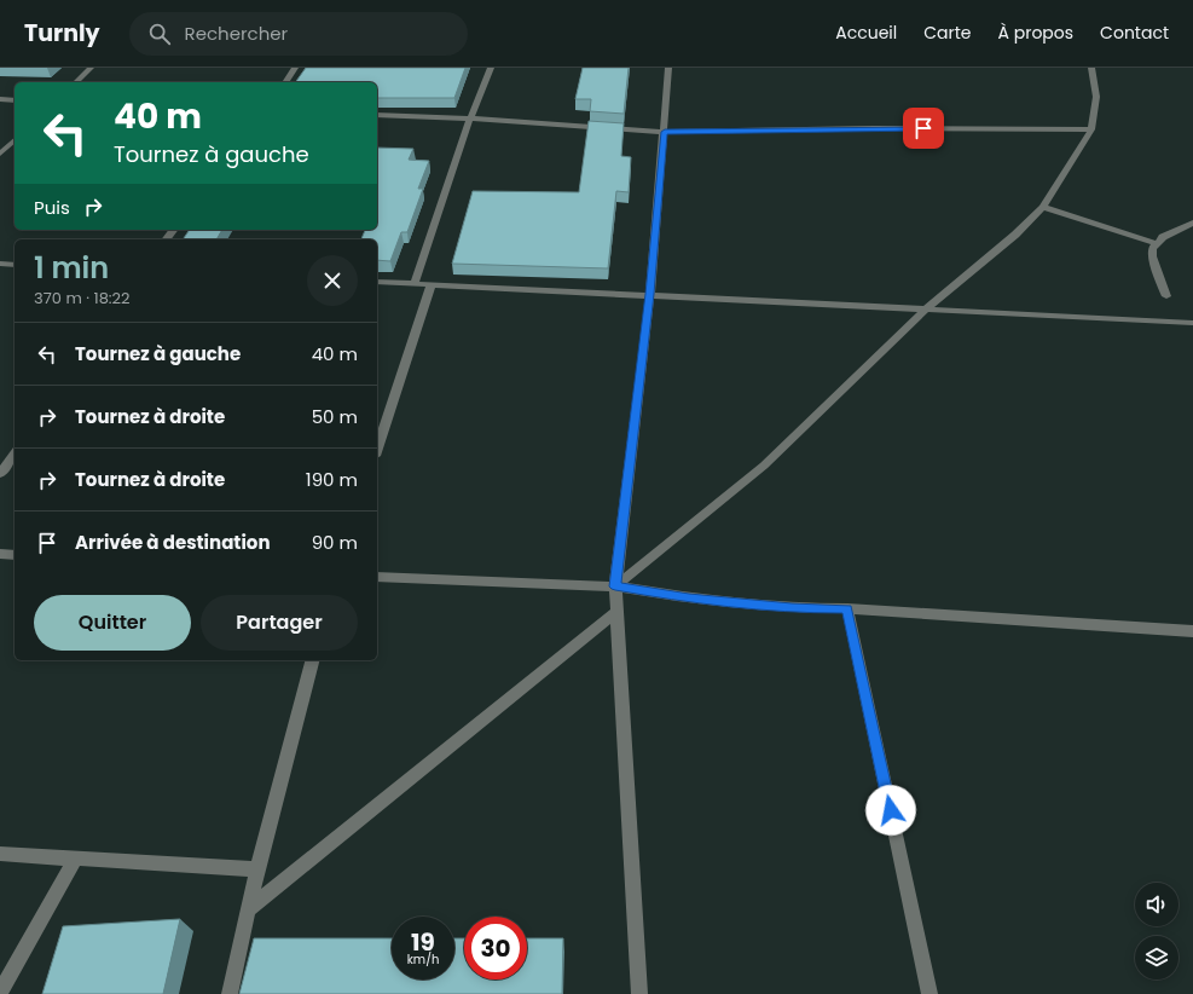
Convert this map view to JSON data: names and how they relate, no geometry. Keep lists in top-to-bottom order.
{
  "page": {
    "header": "Turnly",
    "search": "Rechercher",
    "nav": [
      "Accueil",
      "Carte",
      "À propos",
      "Contact"
    ],
    "turn": ["40 m", "Tournez à gauche"],
    "then": "Puis",
    "heading": ["1 min", "370 m · 18:22"],
    "list": [
      {
        "name": "Tournez à gauche",
        "value": "40 m"
      },
      {
        "name": "Tournez à droite",
        "value": "50 m"
      },
      {
        "name": "Tournez à droite",
        "value": "190 m"
      },
      {
        "name": "Arrivée à destination",
        "value": "90 m"
      }
    ],
    "buttons": ["Quitter", "Partager"],
    "speed": "19 km/h",
    "limit": "30"
  }
}
